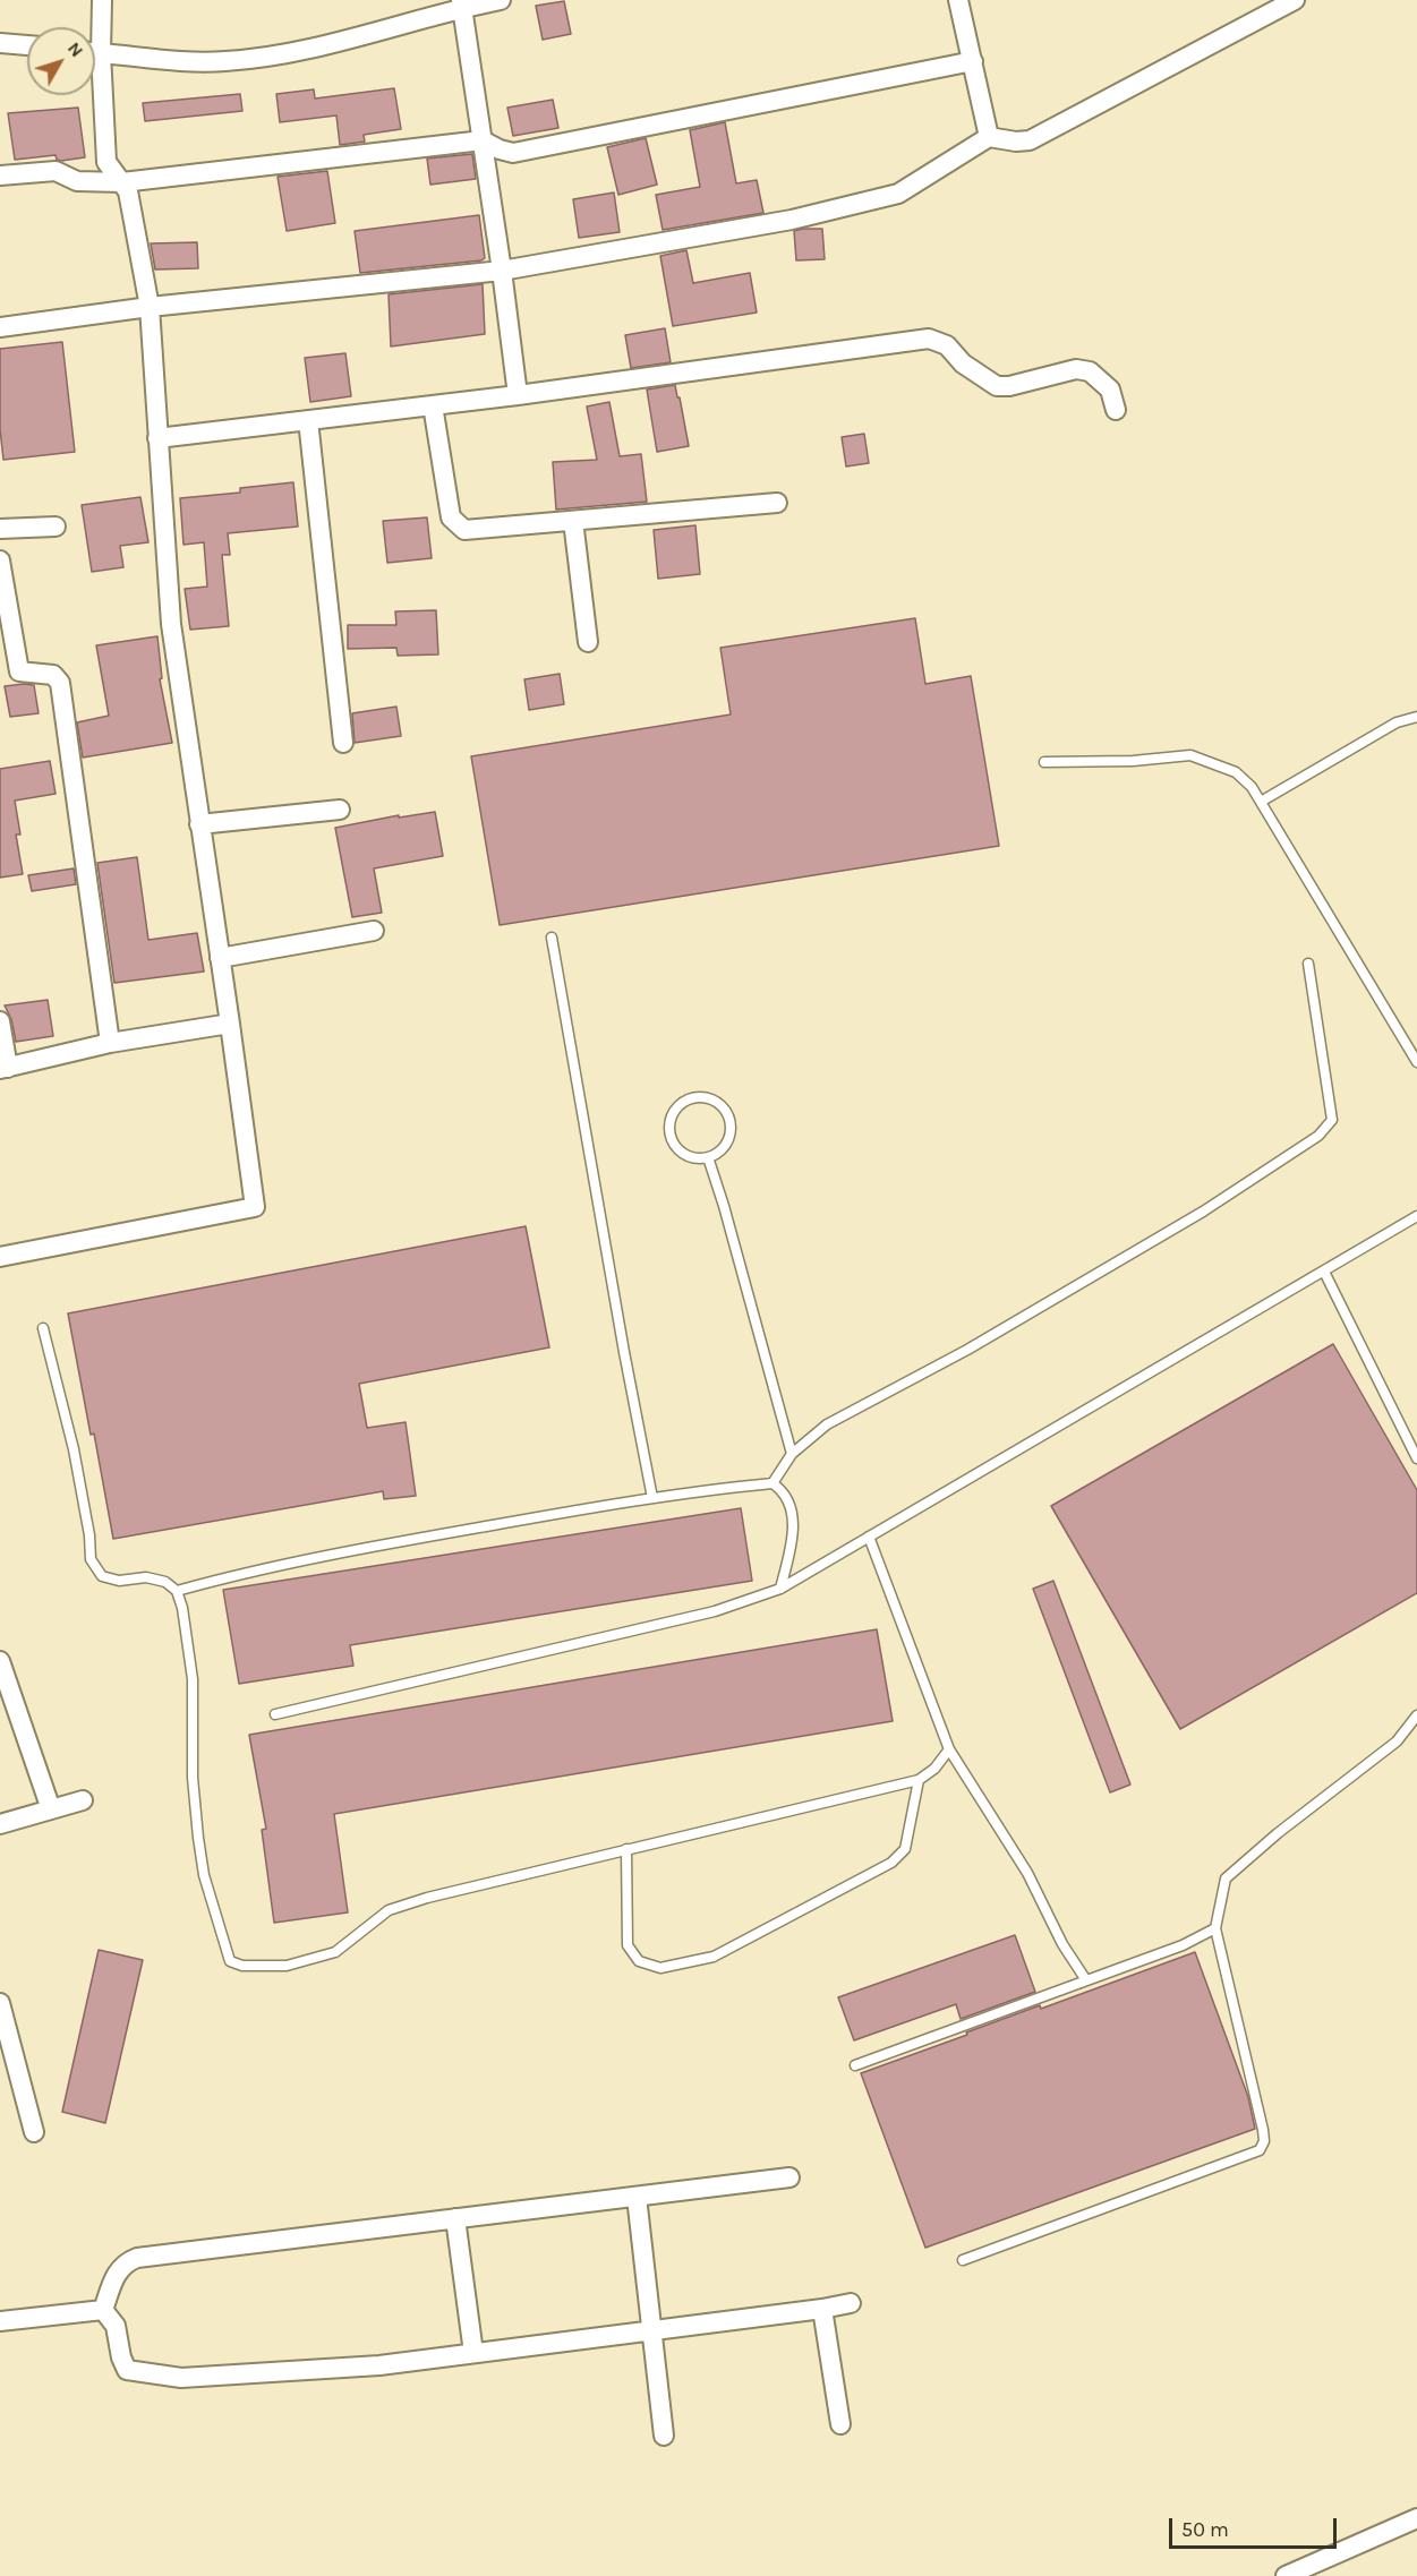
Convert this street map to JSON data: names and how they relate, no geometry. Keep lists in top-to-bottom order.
{
  "scale_bar": "50 m",
  "north": "top right"
}
